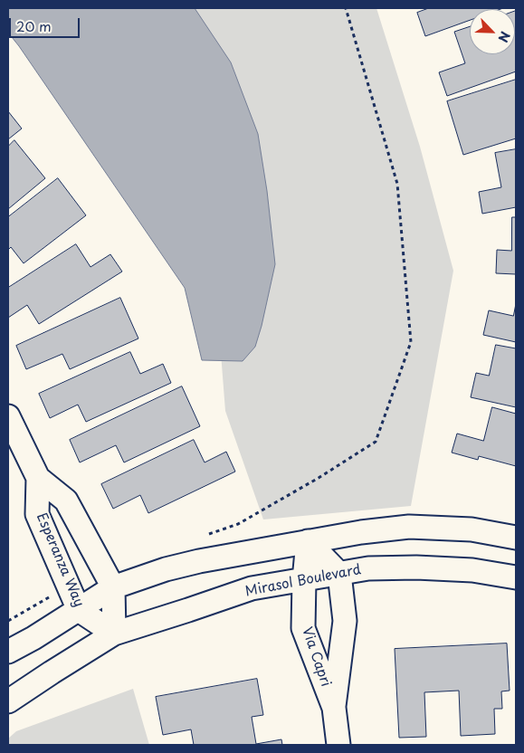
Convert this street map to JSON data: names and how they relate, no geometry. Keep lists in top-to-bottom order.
{
  "streets": {
    "street": ["Esperanza Way", "Mirasol Boulevard", "Via Capri"]
  },
  "crossings": [
    ["Esperanza Way", "Mirasol Boulevard"],
    ["Mirasol Boulevard", "Via Capri"]
  ],
  "scale_bar": "20 m",
  "north": "bottom right"
}
